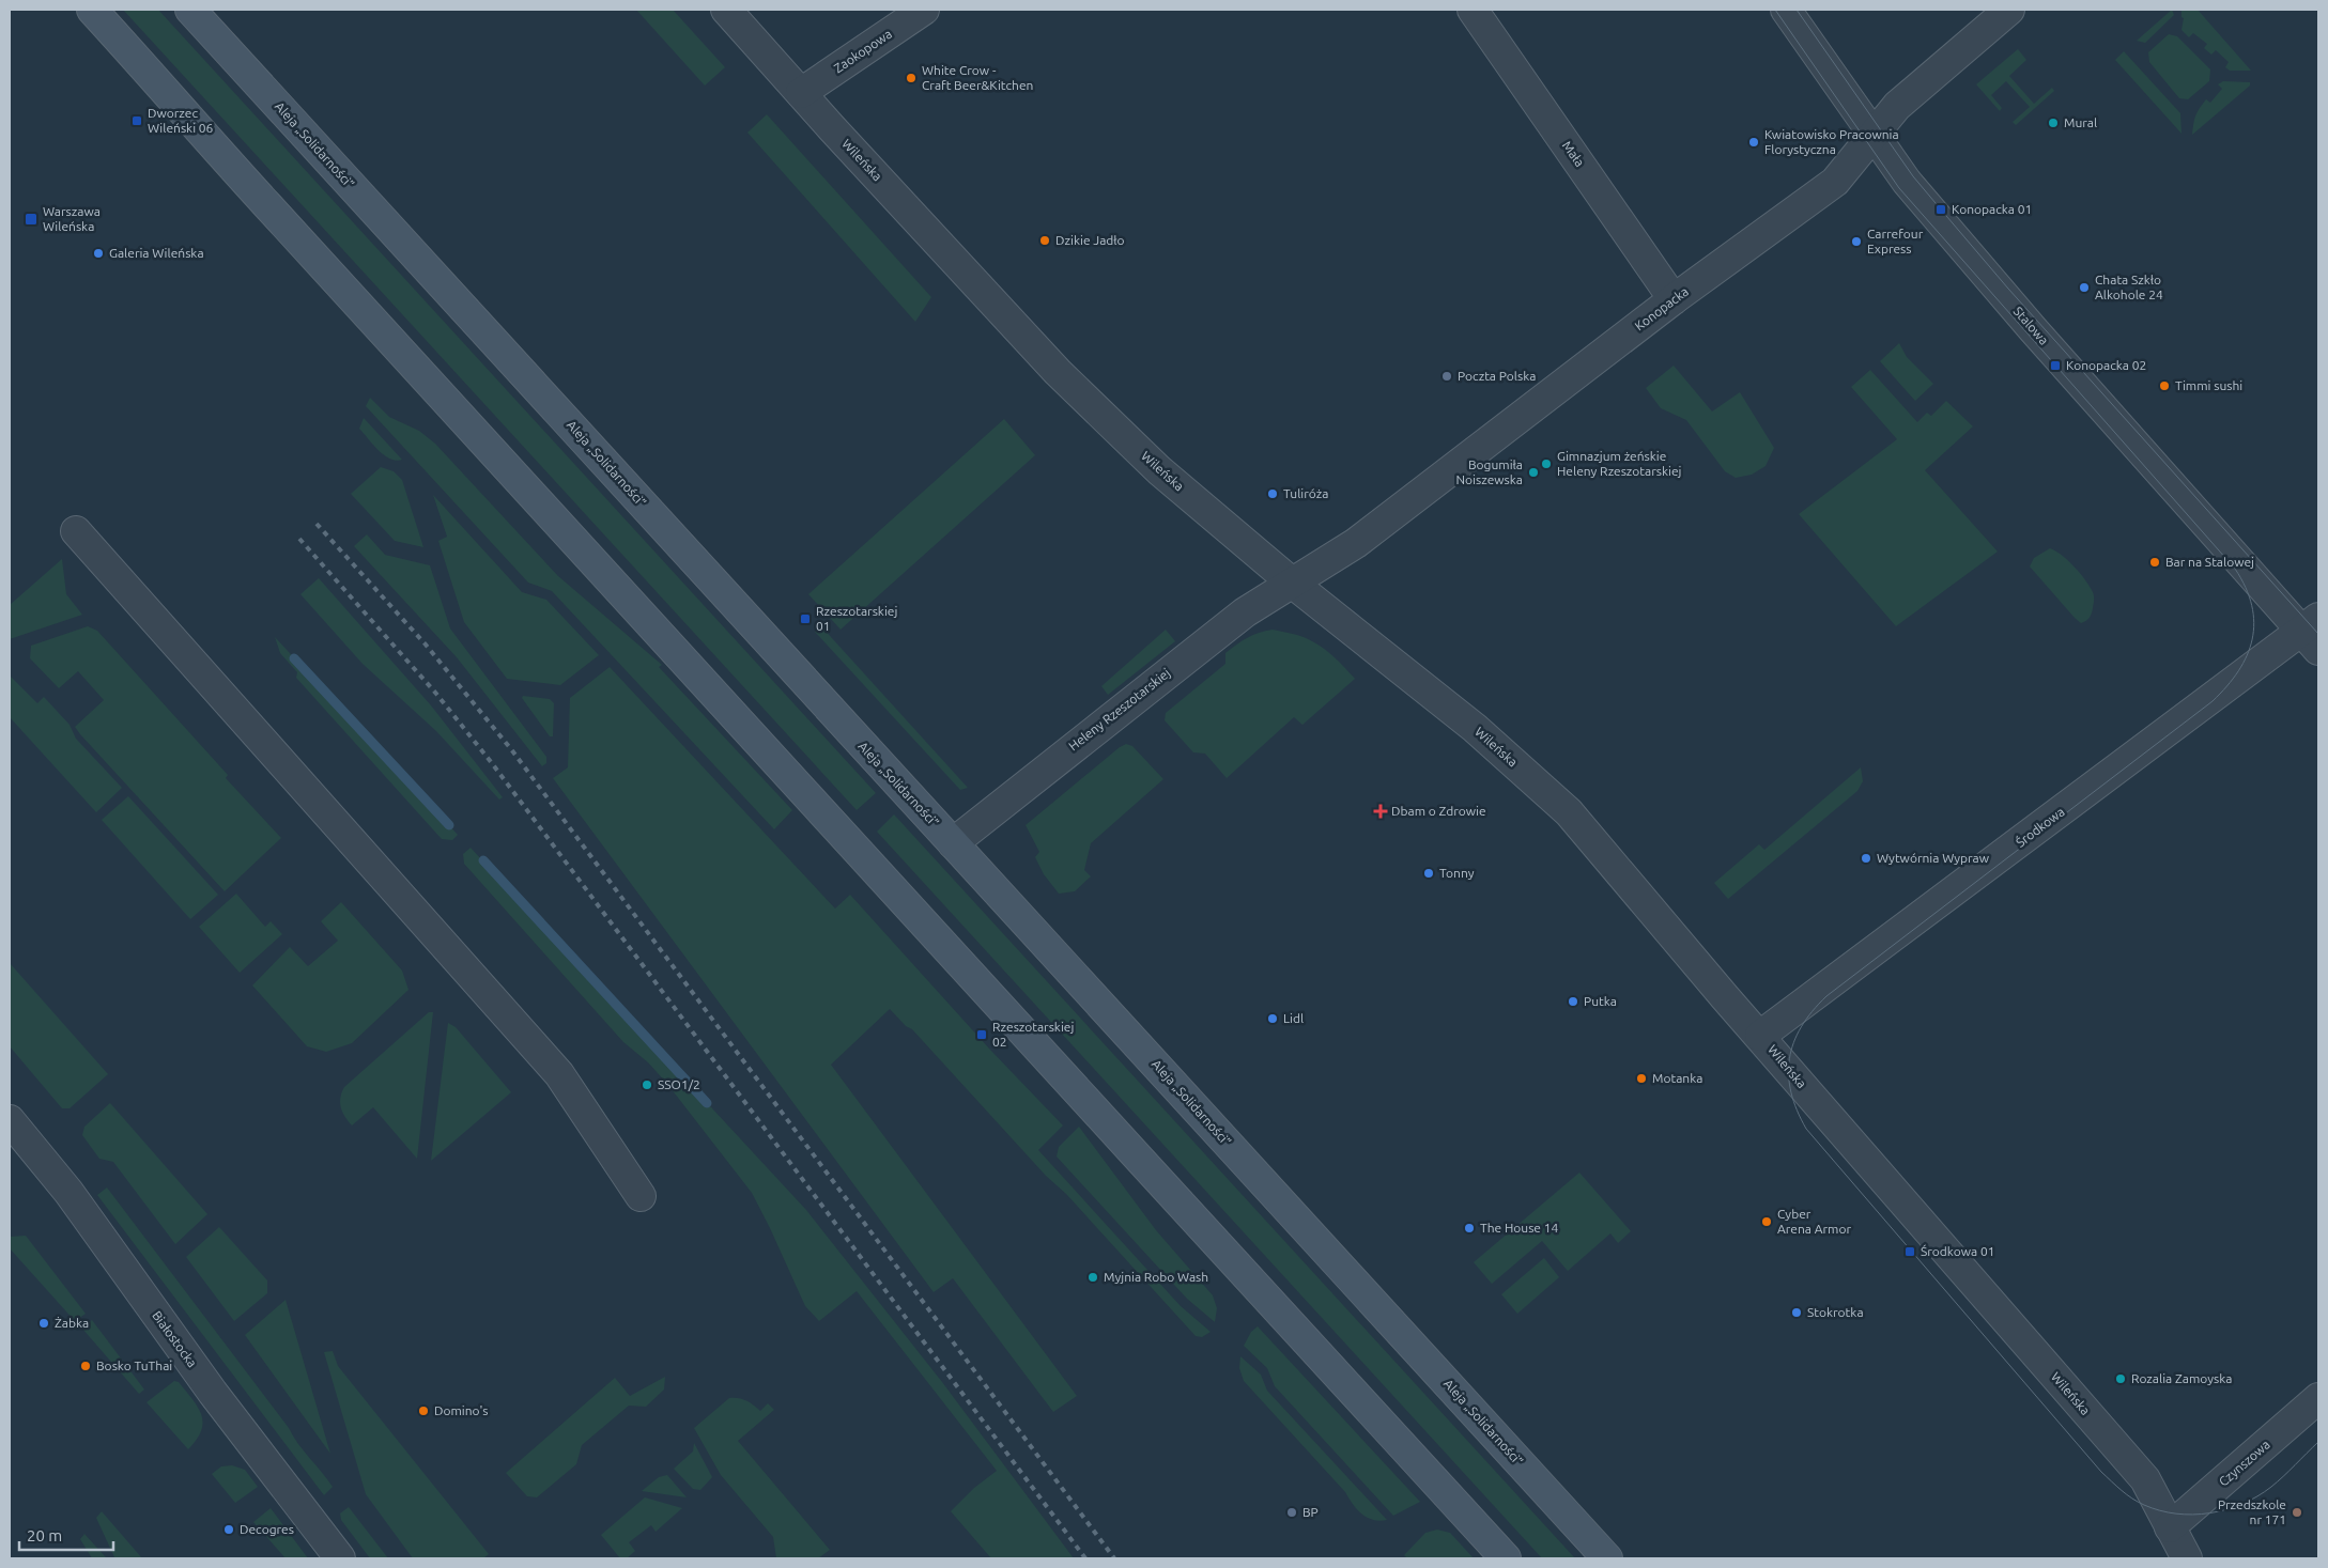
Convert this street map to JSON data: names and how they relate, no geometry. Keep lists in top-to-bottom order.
{
  "streets": {
    "main road": ["Aleja „Solidarności”"],
    "street": [
      "Zaokopowa",
      "Mała",
      "Wileńska",
      "Konopacka",
      "Stalowa",
      "Heleny Rzeszotarskiej",
      "Środkowa",
      "Białostocka",
      "Czynszowa"
    ]
  },
  "crossings": [
    ["Zaokopowa", "Wileńska"],
    ["Aleja „Solidarności”", "Heleny Rzeszotarskiej"],
    ["Mała", "Konopacka"],
    ["Wileńska", "Konopacka"],
    ["Wileńska", "Heleny Rzeszotarskiej"],
    ["Wileńska", "Środkowa"],
    ["Wileńska", "Czynszowa"],
    ["Konopacka", "Stalowa"],
    ["Konopacka", "Heleny Rzeszotarskiej"],
    ["Stalowa", "Środkowa"]
  ],
  "places": {
    "other": [
      "White Crow - Craft Beer&Kitchen",
      "Mural",
      "Kwiatowisko Pracownia Florystyczna",
      "Dzikie Jadło",
      "Carrefour Express",
      "Galeria Wileńska",
      "Chata Szkło Alkohole 24",
      "Poczta Polska",
      "Timmi sushi",
      "Gimnazjum żeńskie Heleny Rzeszotarskiej",
      "Bogumiła Noiszewska",
      "Tuliróża",
      "Bar na Stalowej",
      "Wytwórnia Wypraw",
      "Tonny",
      "Putka",
      "Lidl",
      "Motanka",
      "SSO1/2",
      "Cyber Arena Armor",
      "The House 14",
      "Myjnia Robo Wash",
      "Stokrotka",
      "Żabka",
      "Bosko TuThai",
      "Rozalia Zamoyska",
      "Domino's",
      "BP",
      "Przedszkole nr 171",
      "Decogres"
    ],
    "transit": [
      "Dworzec Wileński 06",
      "Konopacka 01",
      "Warszawa Wileńska",
      "Konopacka 02",
      "Rzeszotarskiej 01",
      "Rzeszotarskiej 02",
      "Środkowa 01"
    ],
    "health": ["Dbam o Zdrowie"]
  },
  "scale_bar": "20 m"
}
